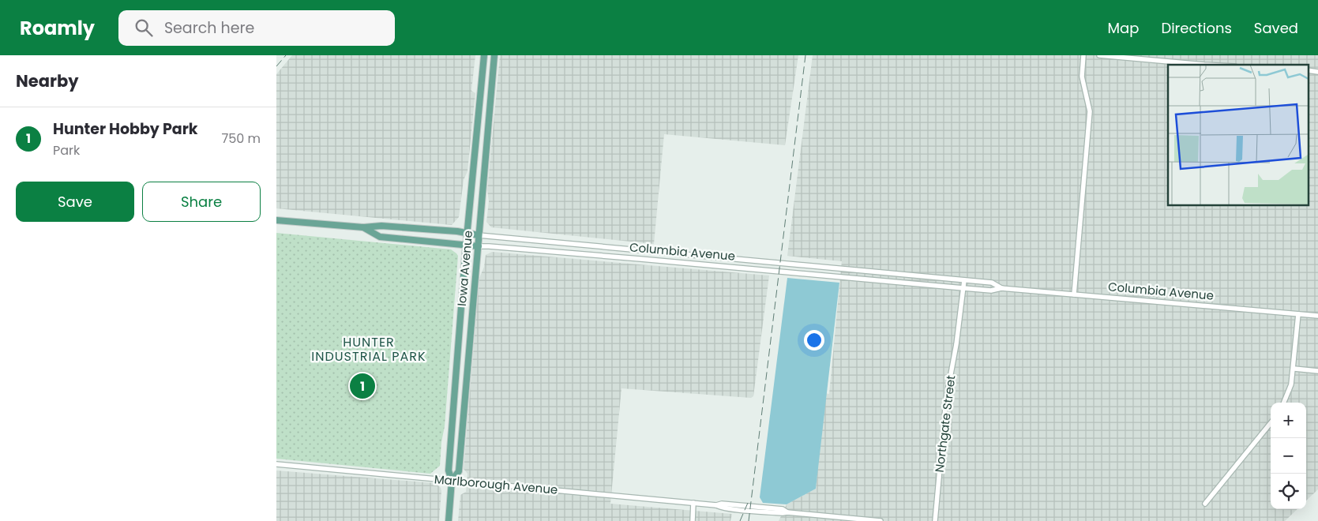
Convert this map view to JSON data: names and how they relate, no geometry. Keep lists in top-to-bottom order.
{
  "streets": {
    "main road": ["Columbia Avenue", "Iowa Avenue"],
    "street": ["Northgate Street", "Marlborough Avenue"]
  },
  "crossings": [
    ["Columbia Avenue", "Iowa Avenue"],
    ["Columbia Avenue", "Northgate Street"],
    ["Iowa Avenue", "Marlborough Avenue"]
  ],
  "districts": ["HUNTER INDUSTRIAL PARK"],
  "page": {
    "header": "Roamly",
    "search": "Search here",
    "nav": ["Map", "Directions", "Saved"],
    "heading": "Nearby",
    "list": [
      {
        "mark": "1",
        "name": "Hunter Hobby Park",
        "note": "Park",
        "value": "750 m"
      }
    ],
    "buttons": ["Save", "Share"],
    "pins": "1",
    "map_buttons": ["+", "−"]
  }
}
